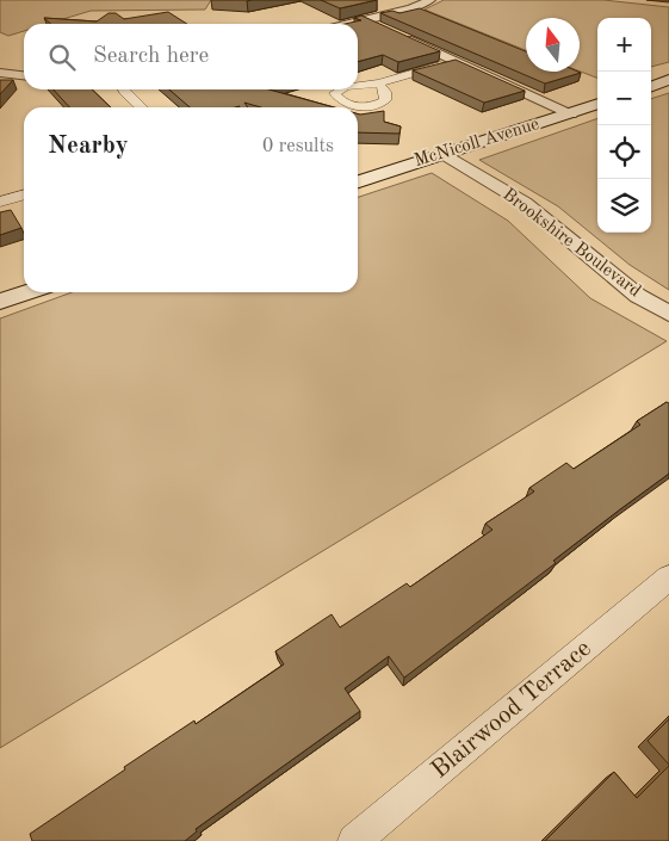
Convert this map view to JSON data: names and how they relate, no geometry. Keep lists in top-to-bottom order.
{
  "streets": {
    "main road": ["McNicoll Avenue"],
    "street": ["Brookshire Boulevard", "Blairwood Terrace"]
  },
  "crossings": [
    ["McNicoll Avenue", "Brookshire Boulevard"]
  ],
  "north": "top",
  "page": {
    "map_buttons": ["+", "−"],
    "search": "Search here",
    "heading": ["Nearby", "0 results"]
  }
}
